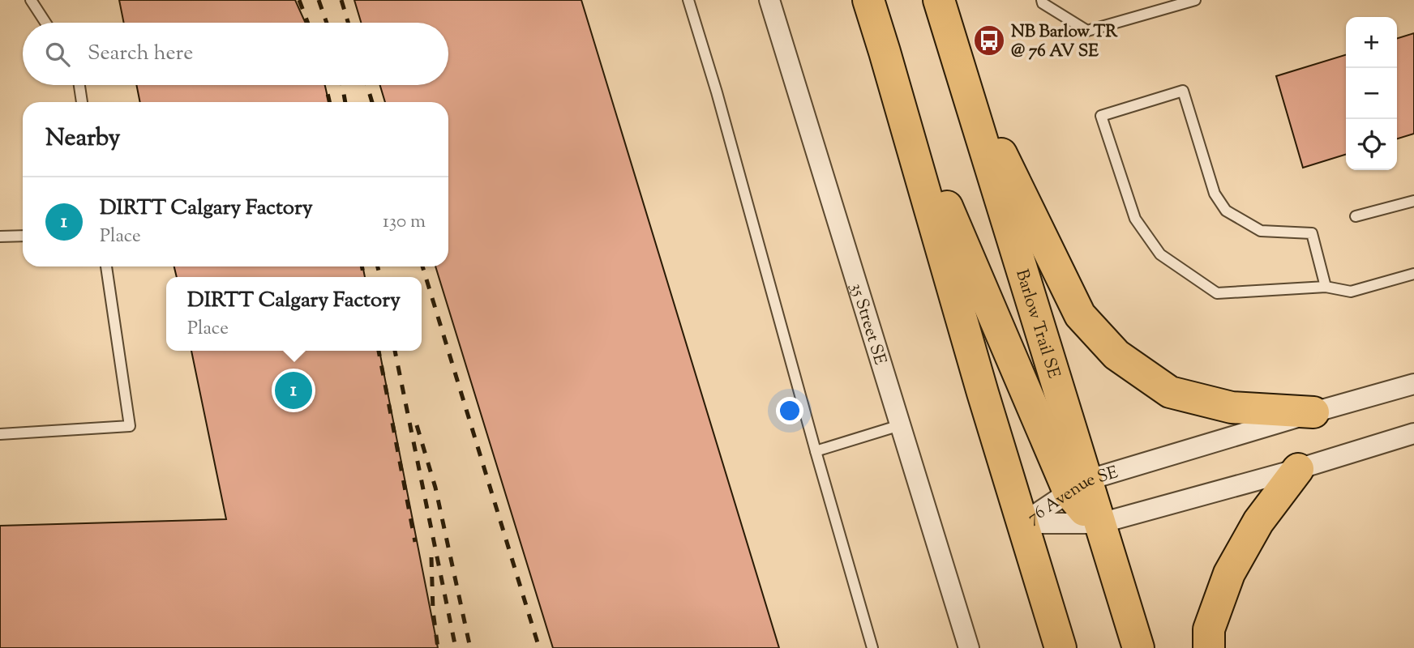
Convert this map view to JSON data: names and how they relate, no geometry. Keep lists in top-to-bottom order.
{
  "streets": {
    "main road": ["Barlow Trail SE"],
    "street": ["35 Street SE", "76 Avenue SE"]
  },
  "crossings": [
    ["Barlow Trail SE", "76 Avenue SE"]
  ],
  "places": {
    "bus stop": ["NB Barlow TR @ 76 AV SE"]
  },
  "page": {
    "map_buttons": ["+", "−"],
    "search": "Search here",
    "heading": "Nearby",
    "list": [
      {
        "mark": "1",
        "name": "DIRTT Calgary Factory",
        "note": "Place",
        "value": "130 m"
      }
    ],
    "popup": ["DIRTT Calgary Factory", "Place"],
    "pins": "1"
  }
}
